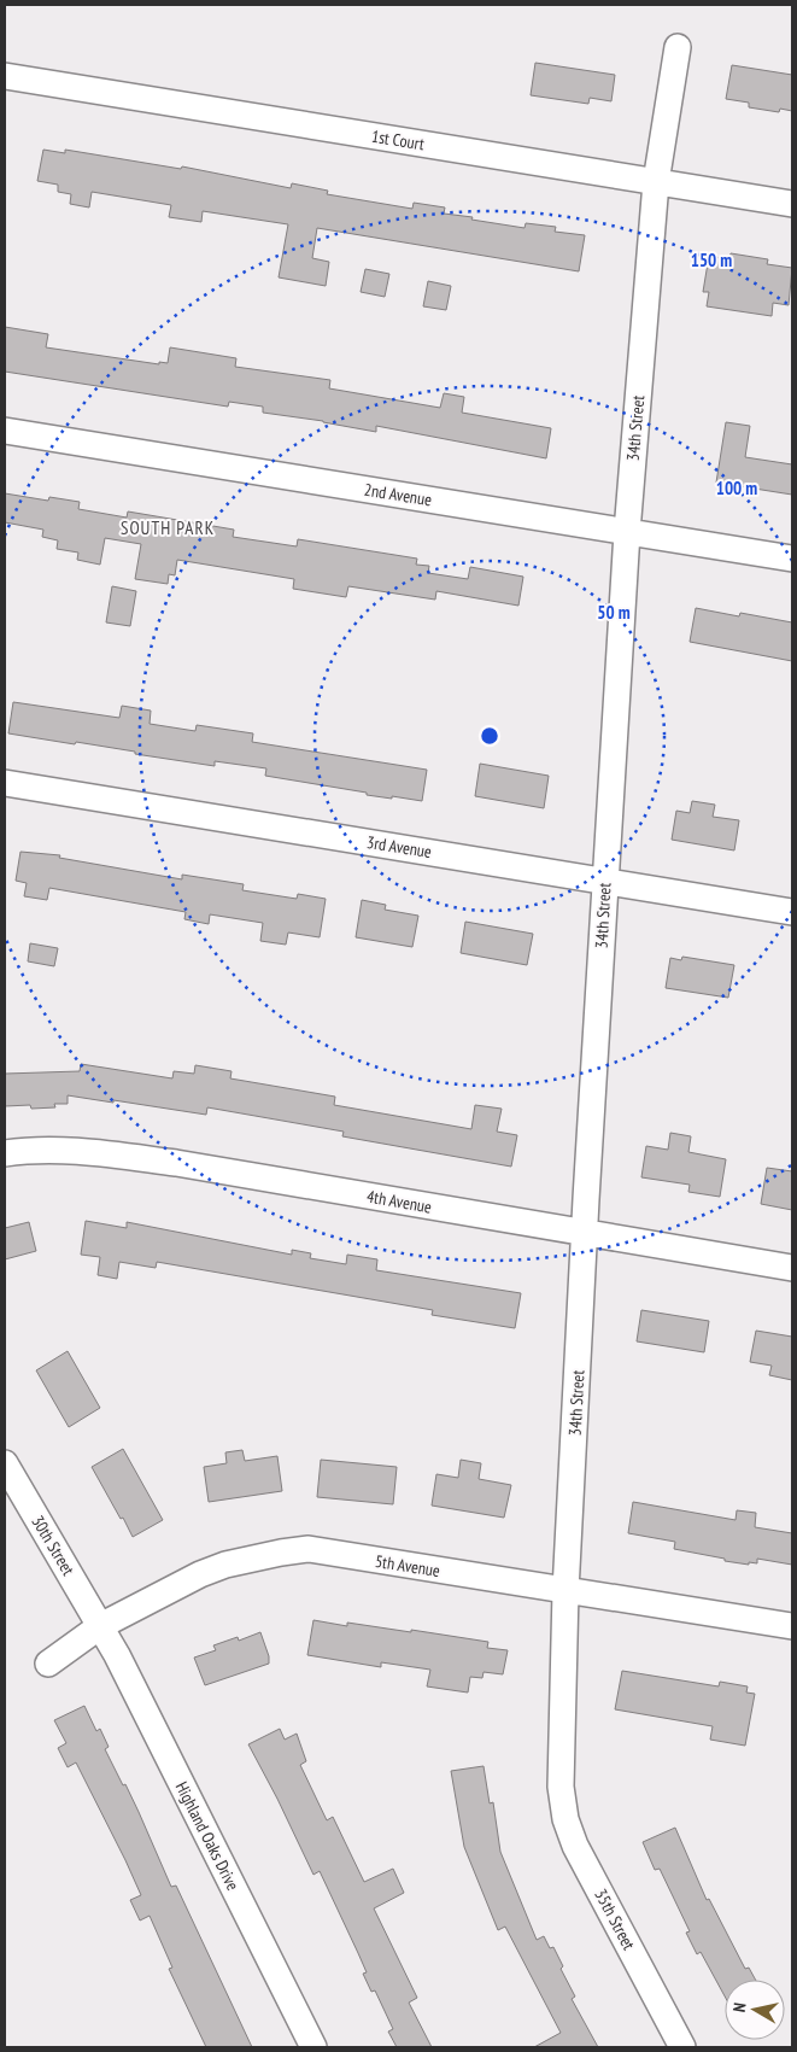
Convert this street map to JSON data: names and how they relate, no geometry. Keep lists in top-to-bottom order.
{
  "streets": {
    "street": [
      "1st Court",
      "34th Street",
      "2nd Avenue",
      "3rd Avenue",
      "4th Avenue",
      "30th Street",
      "5th Avenue",
      "Highland Oaks Drive",
      "35th Street"
    ]
  },
  "crossings": [
    ["1st Court", "34th Street"],
    ["34th Street", "2nd Avenue"],
    ["34th Street", "3rd Avenue"],
    ["34th Street", "4th Avenue"],
    ["34th Street", "5th Avenue"],
    ["34th Street", "35th Street"],
    ["30th Street", "5th Avenue"],
    ["30th Street", "Highland Oaks Drive"],
    ["5th Avenue", "Highland Oaks Drive"]
  ],
  "districts": ["SOUTH PARK"],
  "north": "left",
  "rings": ["150 m", "100 m", "50 m"]
}
